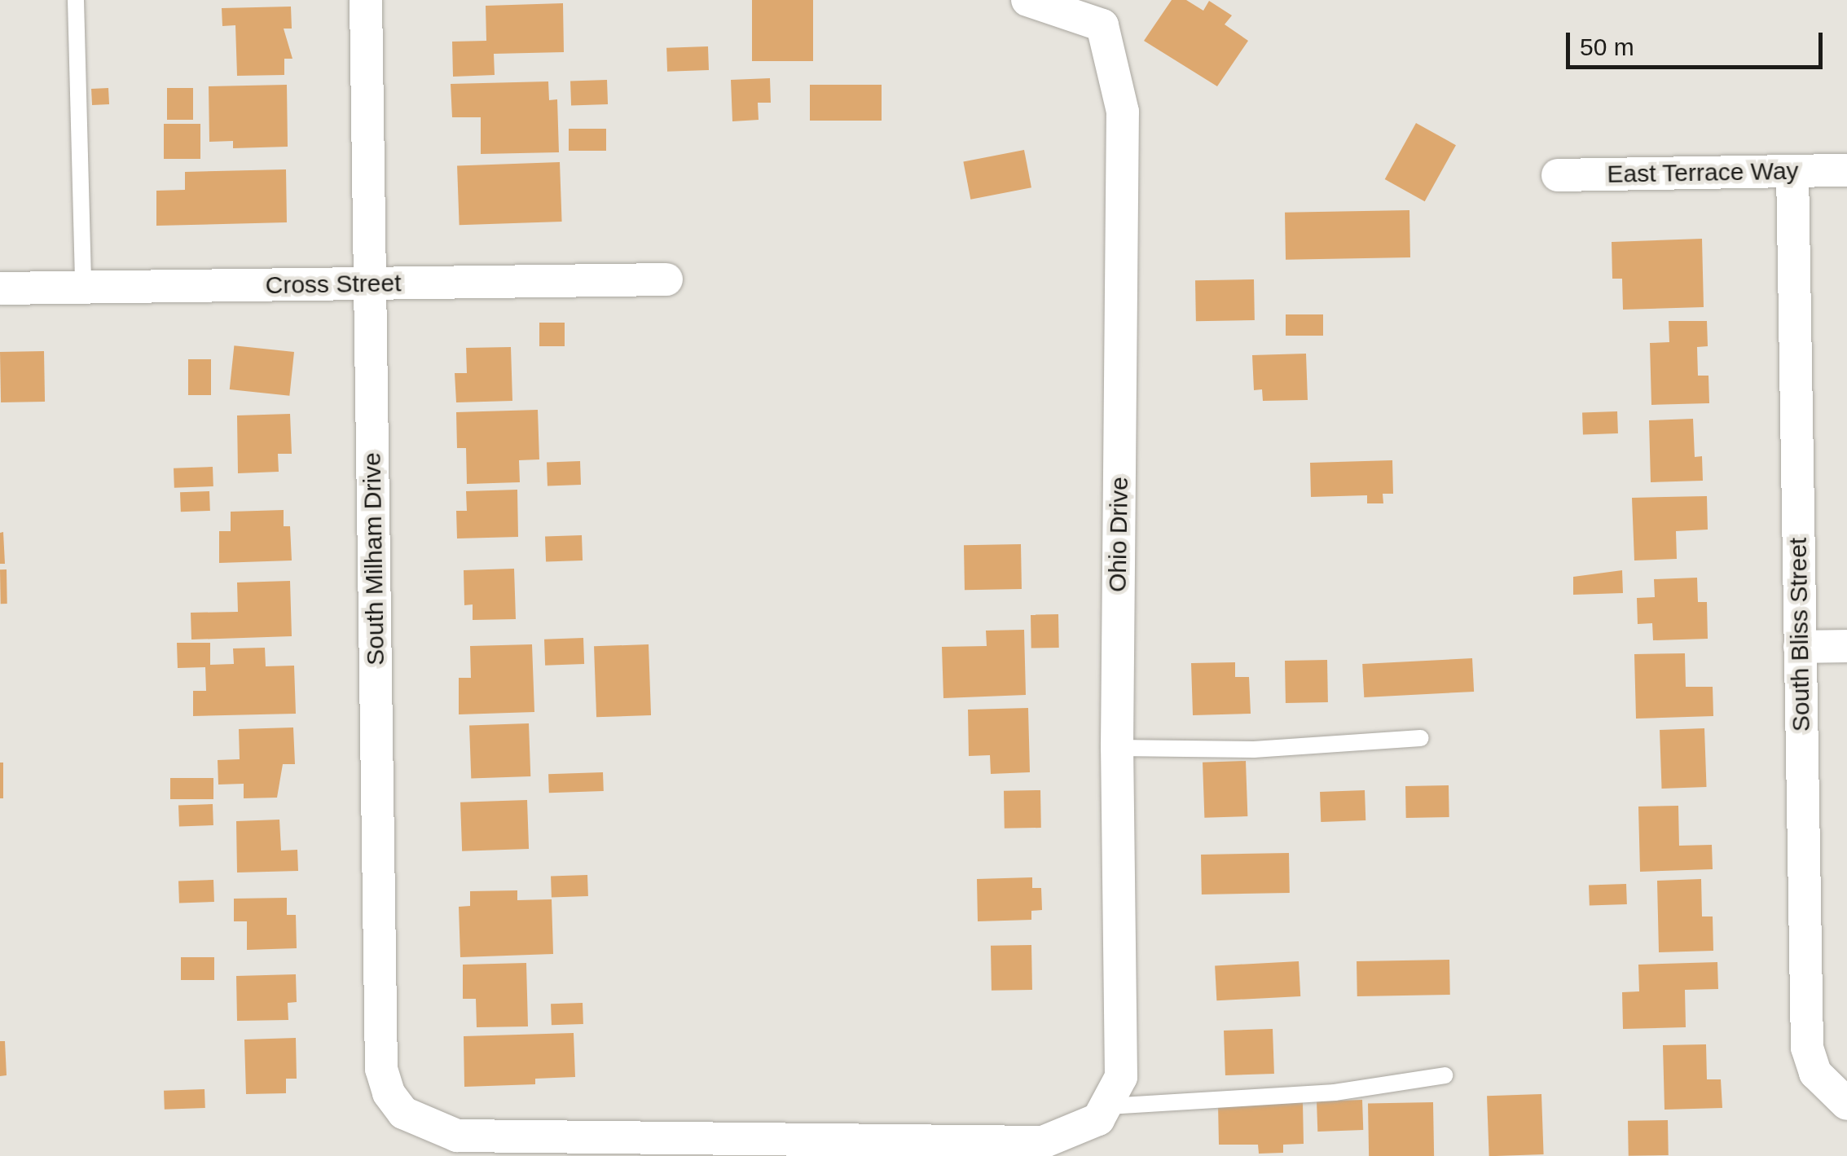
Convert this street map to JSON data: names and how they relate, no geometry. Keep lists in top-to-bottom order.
{
  "streets": {
    "street": [
      "East Terrace Way",
      "Cross Street",
      "Ohio Drive",
      "South Milham Drive",
      "South Bliss Street"
    ]
  },
  "crossings": [
    ["East Terrace Way", "South Bliss Street"],
    ["Cross Street", "South Milham Drive"],
    ["Ohio Drive", "South Milham Drive"]
  ],
  "scale_bar": "50 m"
}
